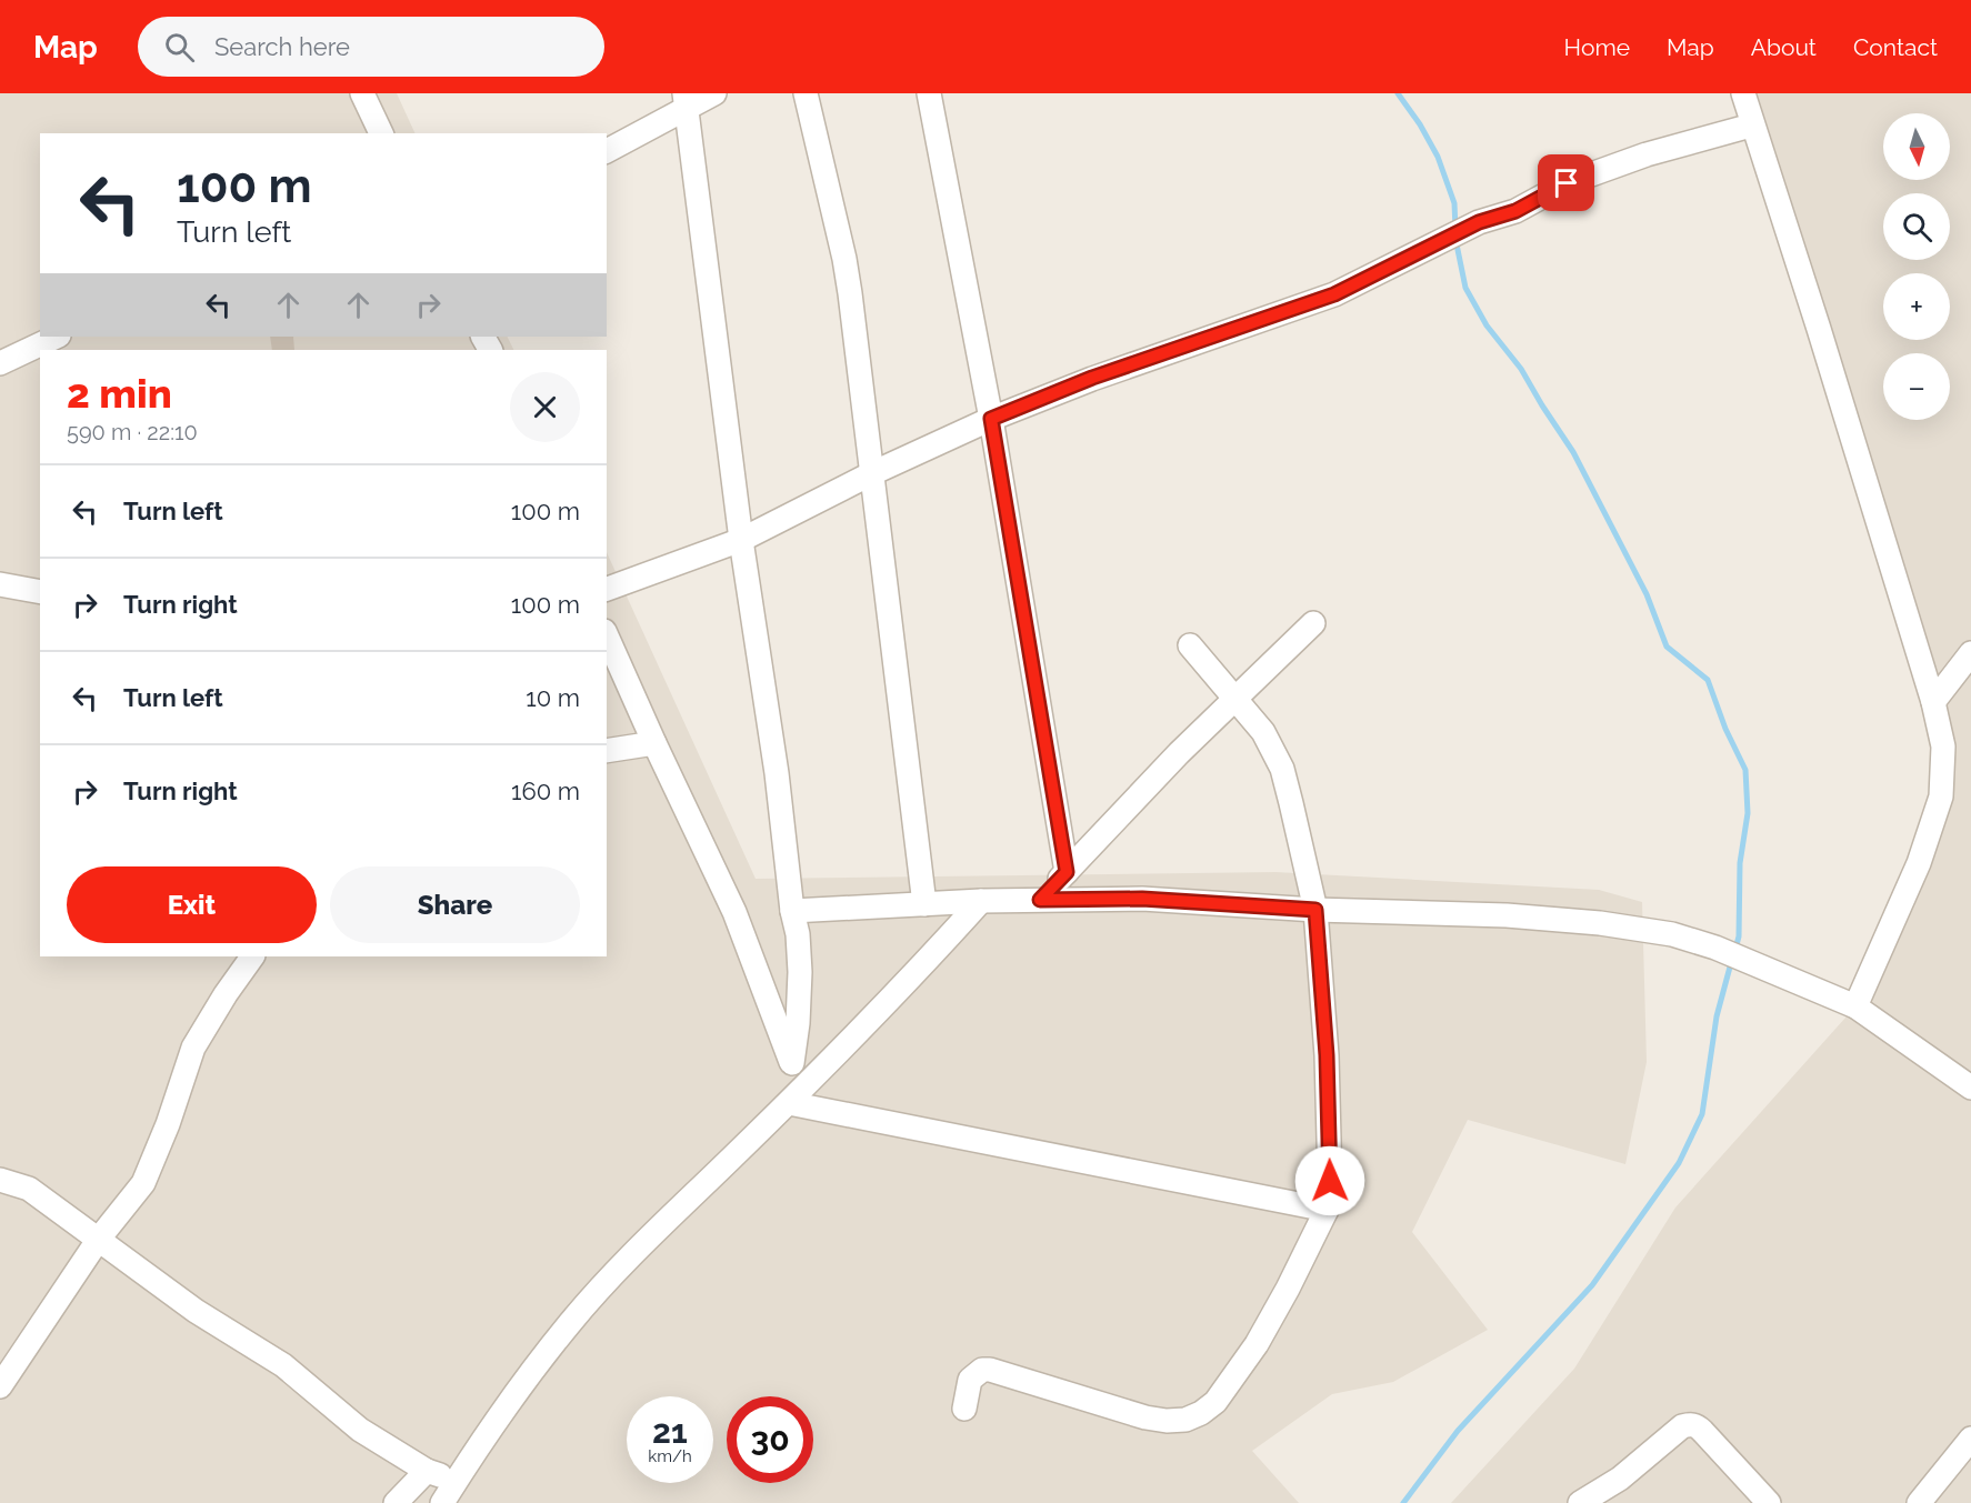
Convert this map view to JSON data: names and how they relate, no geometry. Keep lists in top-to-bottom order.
{
  "north": "bottom",
  "page": {
    "header": "Map",
    "search": "Search here",
    "nav": [
      "Home",
      "Map",
      "About",
      "Contact"
    ],
    "map_buttons": ["+", "−"],
    "turn": ["100 m", "Turn left"],
    "heading": ["2 min", "590 m · 22:10"],
    "list": [
      {
        "name": "Turn left",
        "value": "100 m"
      },
      {
        "name": "Turn right",
        "value": "100 m"
      },
      {
        "name": "Turn left",
        "value": "10 m"
      },
      {
        "name": "Turn right",
        "value": "160 m"
      }
    ],
    "buttons": ["Exit", "Share"],
    "speed": "21 km/h",
    "limit": "30"
  }
}
